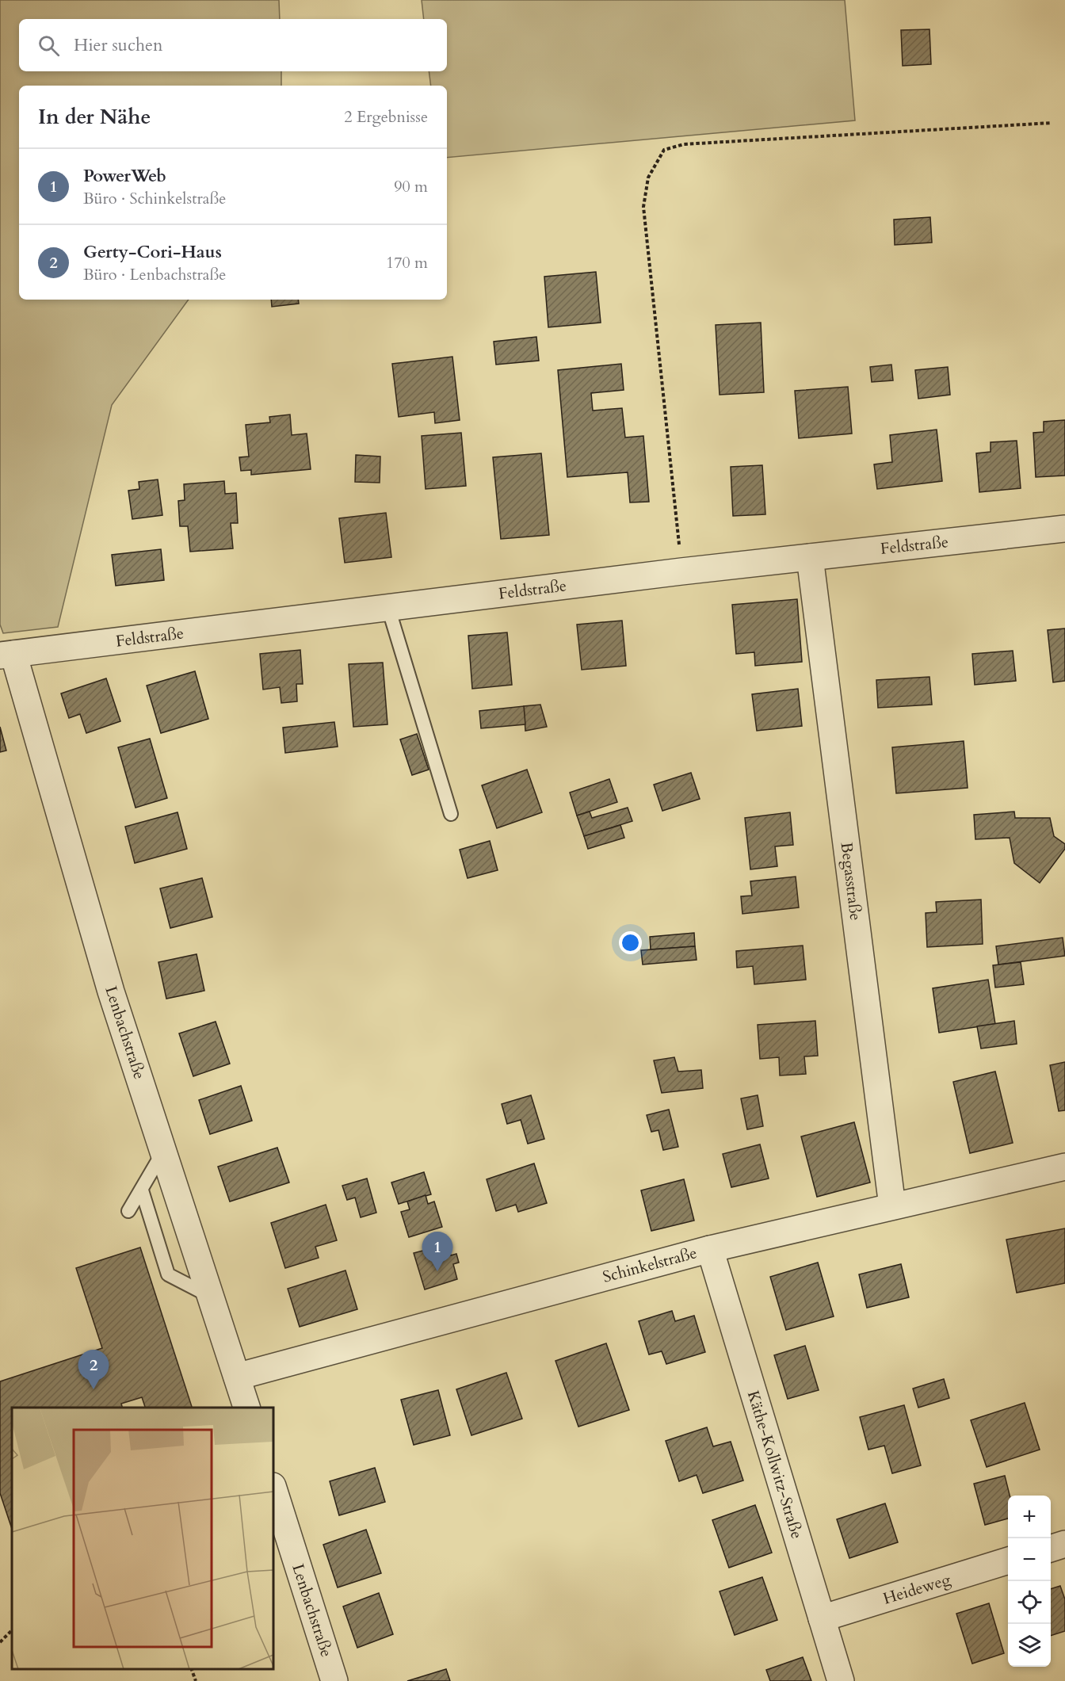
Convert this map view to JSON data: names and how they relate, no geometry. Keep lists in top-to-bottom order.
{
  "streets": {
    "street": [
      "Feldstraße",
      "Begasstraße",
      "Lenbachstraße",
      "Schinkelstraße",
      "Käthe-Kollwitz-Straße",
      "Heideweg"
    ]
  },
  "crossings": [
    ["Feldstraße", "Begasstraße"],
    ["Feldstraße", "Lenbachstraße"],
    ["Begasstraße", "Schinkelstraße"],
    ["Lenbachstraße", "Schinkelstraße"],
    ["Schinkelstraße", "Käthe-Kollwitz-Straße"],
    ["Käthe-Kollwitz-Straße", "Heideweg"]
  ],
  "page": {
    "search": "Hier suchen",
    "heading": ["In der Nähe", "2 Ergebnisse"],
    "list": [
      {
        "mark": "1",
        "name": "PowerWeb",
        "note": "Büro · Schinkelstraße",
        "value": "90 m"
      },
      {
        "mark": "2",
        "name": "Gerty-Cori-Haus",
        "note": "Büro · Lenbachstraße",
        "value": "170 m"
      }
    ],
    "pins": ["1", "2"],
    "map_buttons": ["+", "−"]
  }
}
